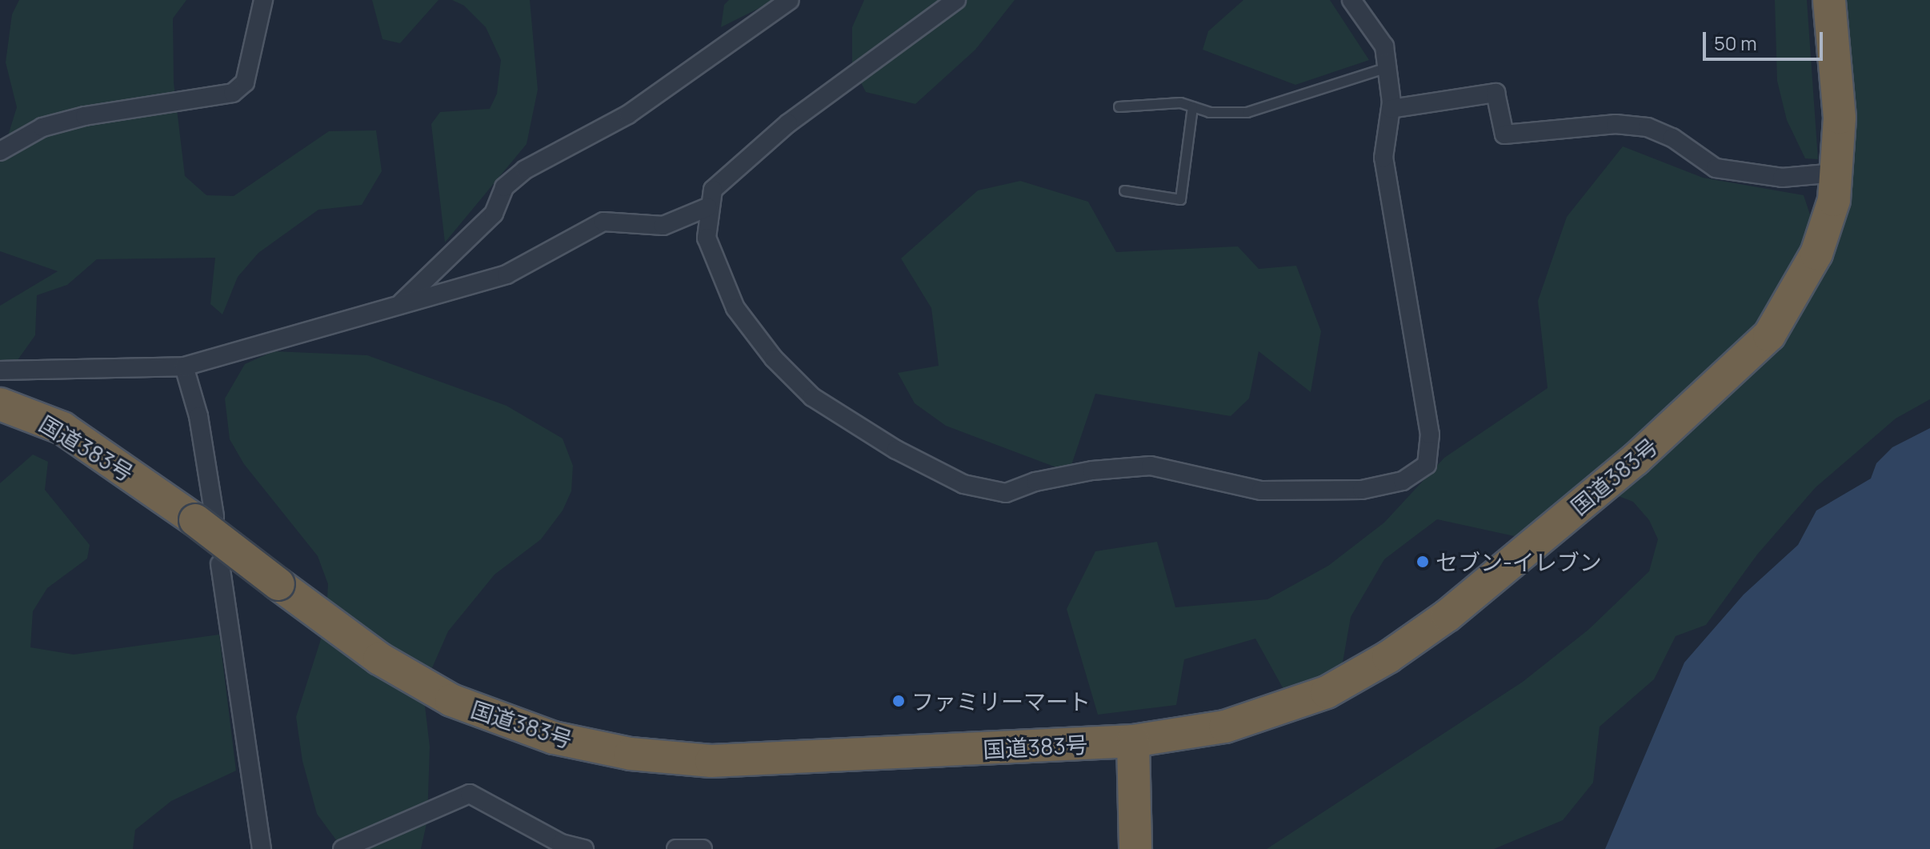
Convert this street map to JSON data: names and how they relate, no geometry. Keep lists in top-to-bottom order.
{
  "streets": {
    "highway": ["国道383号"]
  },
  "places": ["セブン-イレブン", "ファミリーマート"],
  "scale_bar": "50 m"
}
